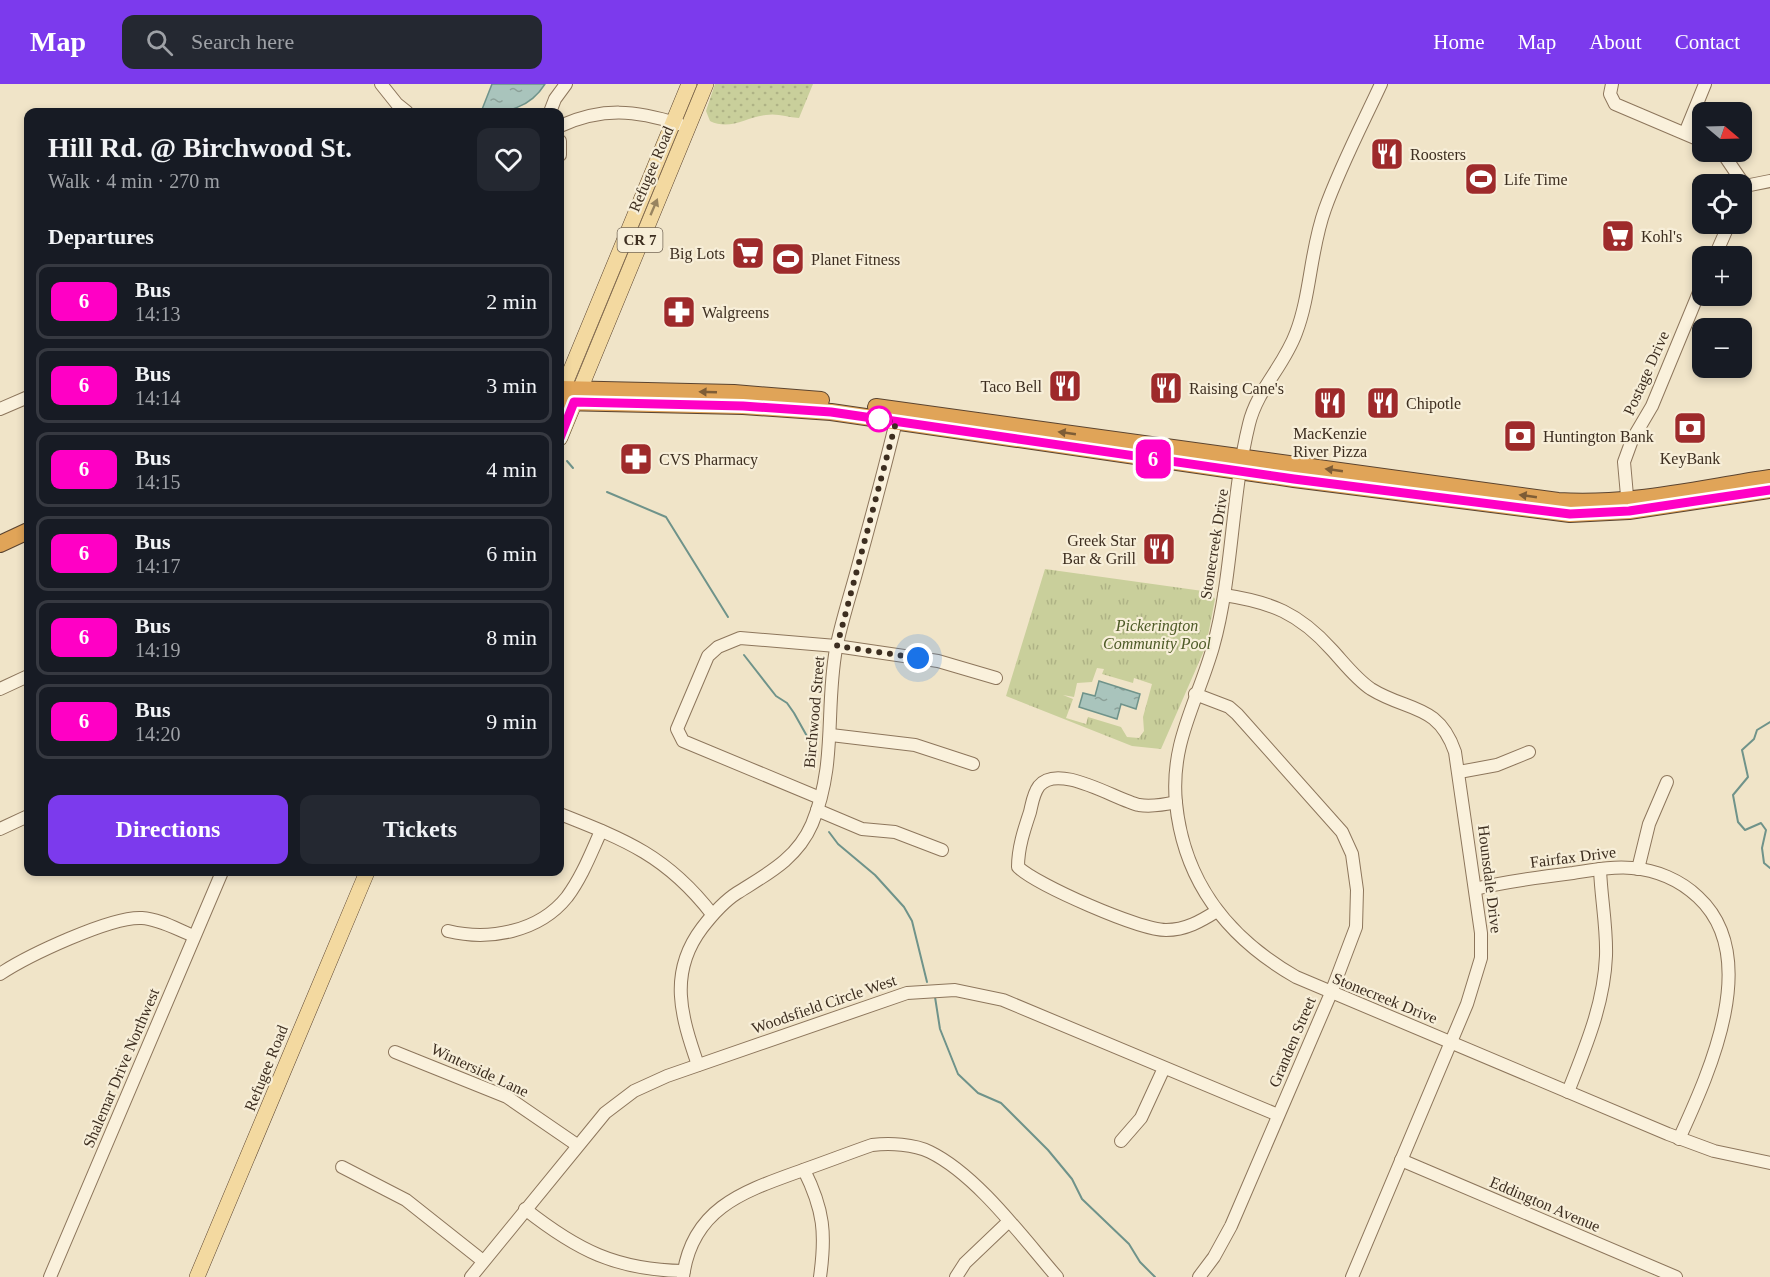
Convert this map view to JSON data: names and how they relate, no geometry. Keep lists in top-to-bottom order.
{
  "streets": {
    "main road": ["Refugee Road", "CR 7"],
    "street": [
      "Postage Drive",
      "Stonecreek Drive",
      "Birchwood Street",
      "Fairfax Drive",
      "Hounsdale Drive",
      "Woodsfield Circle West",
      "Granden Street",
      "Shalemar Drive Northwest",
      "Winterside Lane",
      "Eddington Avenue"
    ]
  },
  "crossings": [
    ["Stonecreek Drive", "Fairfax Drive"],
    ["Stonecreek Drive", "Hounsdale Drive"],
    ["Stonecreek Drive", "Granden Street"],
    ["Birchwood Street", "Woodsfield Circle West"],
    ["Fairfax Drive", "Hounsdale Drive"],
    ["Hounsdale Drive", "Eddington Avenue"],
    ["Woodsfield Circle West", "Granden Street"],
    ["Woodsfield Circle West", "Winterside Lane"]
  ],
  "parks": ["Pickerington Community Pool"],
  "places": {
    "restaurant": [
      "Roosters",
      "Taco Bell",
      "Raising Cane's",
      "MacKenzie River Pizza",
      "Chipotle",
      "Greek Star Bar & Grill"
    ],
    "sports": ["Life Time", "Planet Fitness"],
    "supermarket": ["Kohl's", "Big Lots"],
    "pharmacy": ["Walgreens", "CVS Pharmacy"],
    "bank": ["KeyBank", "Huntington Bank"]
  },
  "lines": ["bus line 6"],
  "north": "right",
  "page": {
    "header": "Map",
    "search": "Search here",
    "nav": [
      "Home",
      "Map",
      "About",
      "Contact"
    ],
    "on_map": "6",
    "map_buttons": ["+", "−"],
    "heading": [
      ["Hill Rd. @ Birchwood St.", "Walk · 4 min · 270 m"],
      "Departures"
    ],
    "list": [
      {
        "mark": "6",
        "name": "Bus",
        "note": "14:13",
        "value": "2 min"
      },
      {
        "mark": "6",
        "name": "Bus",
        "note": "14:14",
        "value": "3 min"
      },
      {
        "mark": "6",
        "name": "Bus",
        "note": "14:15",
        "value": "4 min"
      },
      {
        "mark": "6",
        "name": "Bus",
        "note": "14:17",
        "value": "6 min"
      },
      {
        "mark": "6",
        "name": "Bus",
        "note": "14:19",
        "value": "8 min"
      },
      {
        "mark": "6",
        "name": "Bus",
        "note": "14:20",
        "value": "9 min"
      }
    ],
    "buttons": ["Directions", "Tickets"]
  }
}
